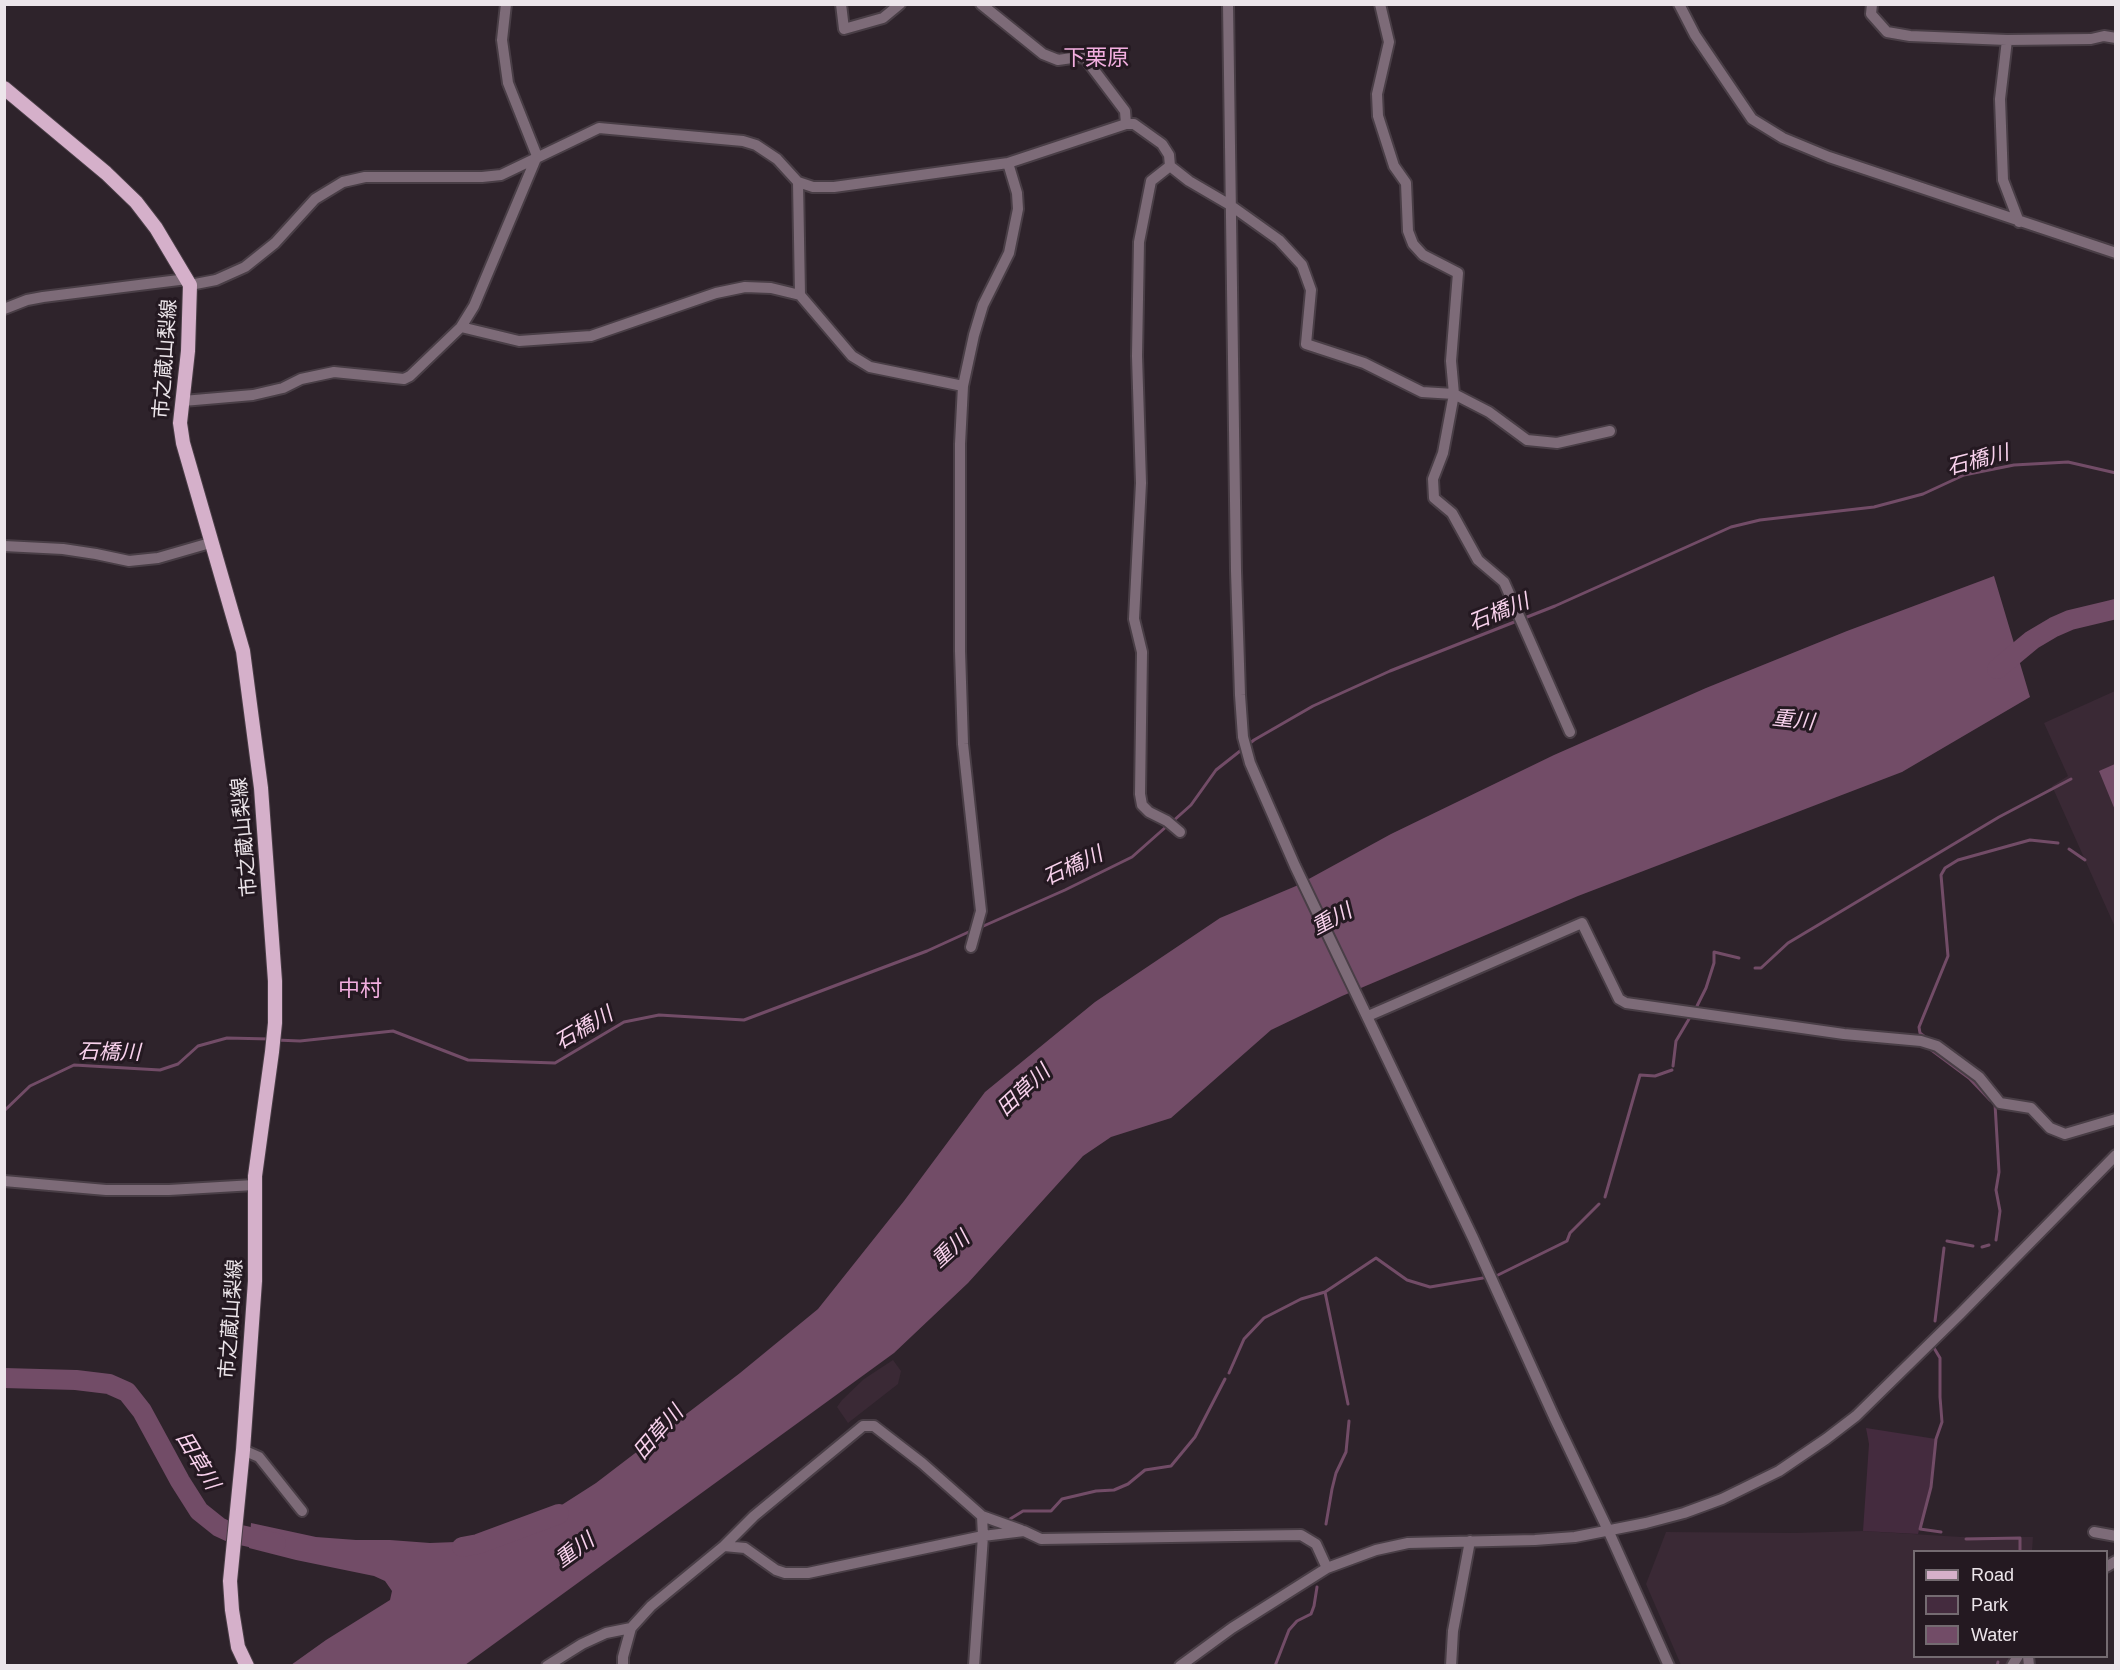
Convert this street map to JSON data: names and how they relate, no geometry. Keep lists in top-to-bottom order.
{
  "streets": {
    "main road": ["市之蔵山梨線"]
  },
  "districts": ["下栗原", "中村"],
  "water": ["石橋川", "重川", "田草川"],
  "legend": ["Road", "Park", "Water"]
}
